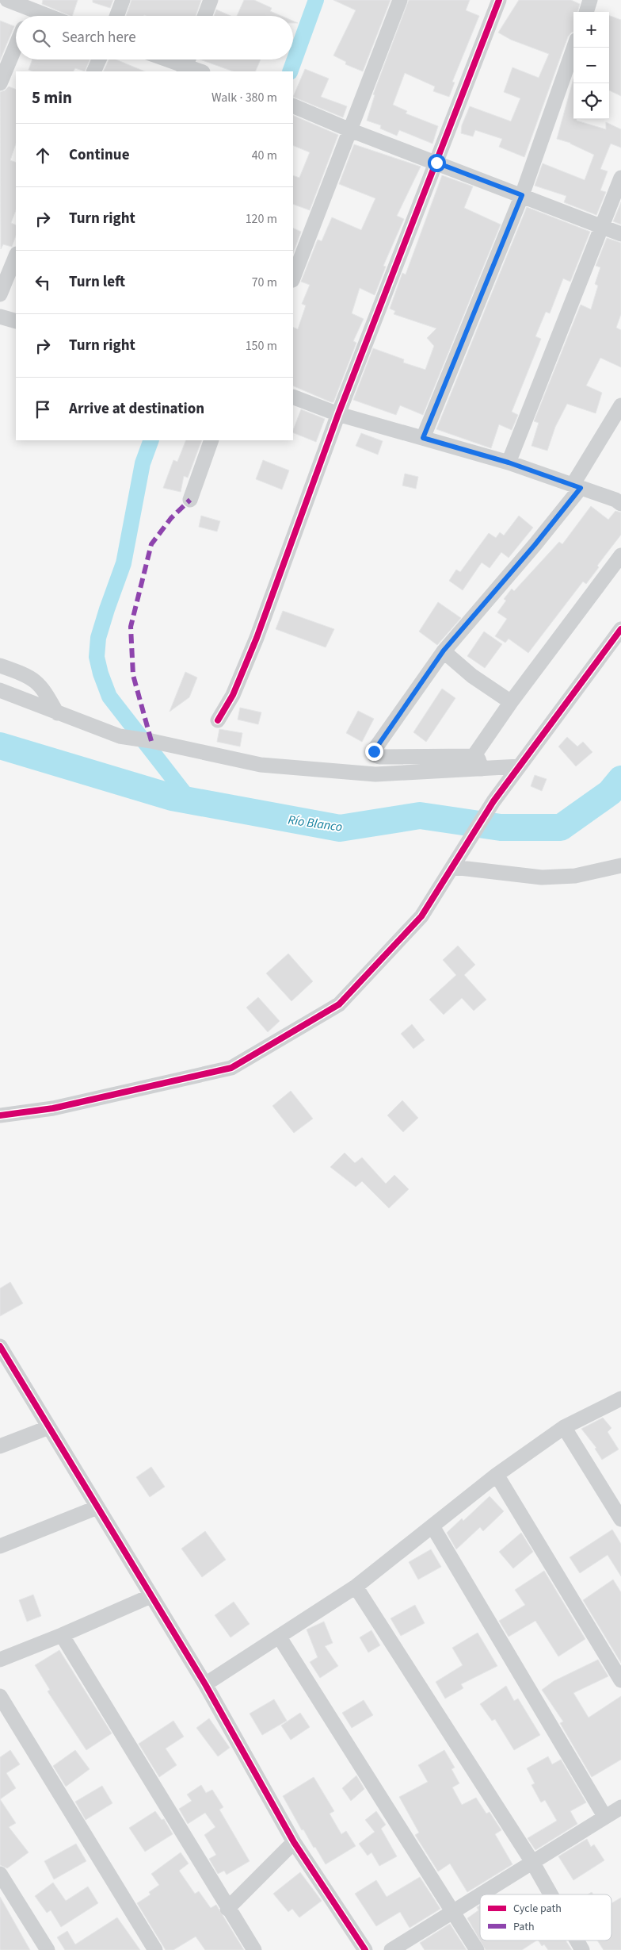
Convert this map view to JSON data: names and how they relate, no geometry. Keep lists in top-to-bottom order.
{
  "water": ["Río Blanco"],
  "legend": ["Cycle path", "Path"],
  "page": {
    "map_buttons": ["+", "−"],
    "search": "Search here",
    "heading": ["5 min", "Walk · 380 m"],
    "list": [
      ["Continue", "40 m"],
      ["Turn right", "120 m"],
      ["Turn left", "70 m"],
      ["Turn right", "150 m"],
      "Arrive at destination"
    ]
  }
}
